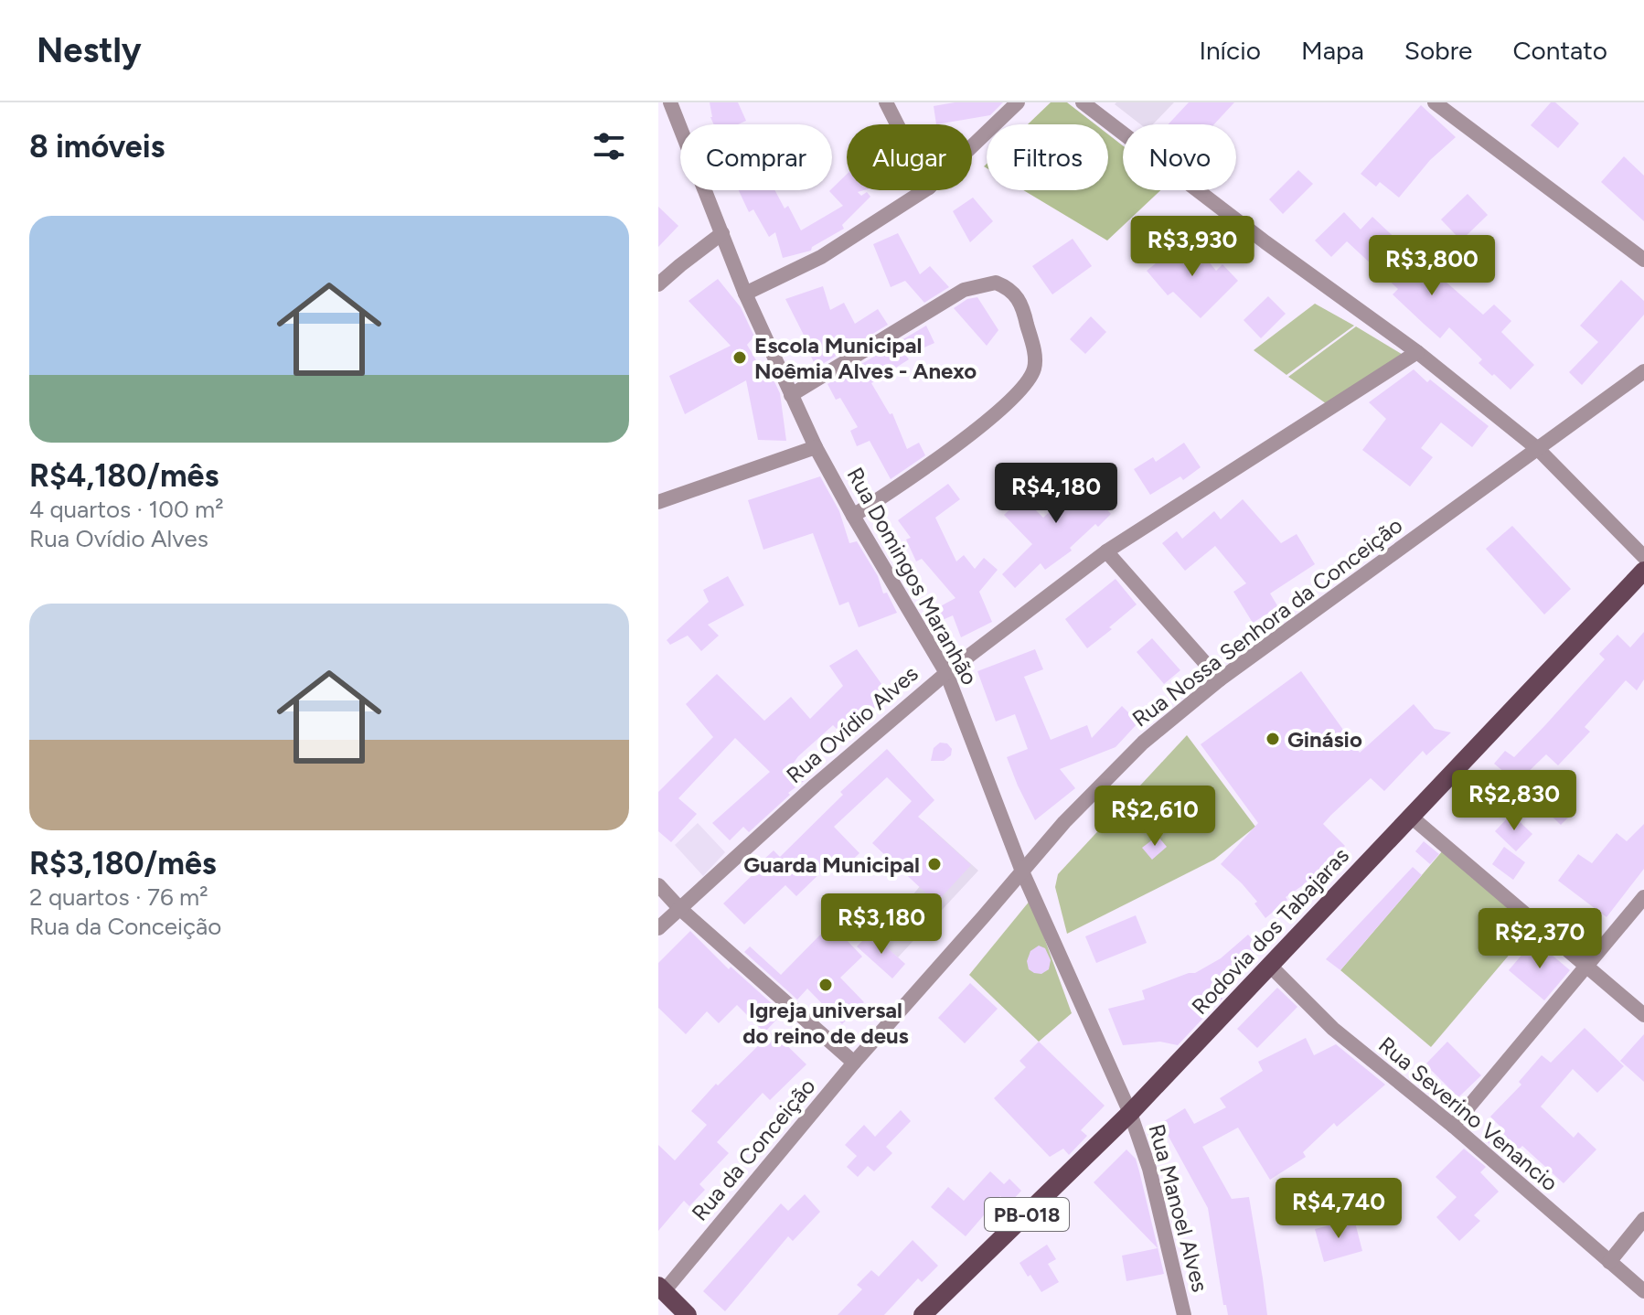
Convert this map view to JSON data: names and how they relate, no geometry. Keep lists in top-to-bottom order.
{
  "streets": {
    "main road": ["Rodovia dos Tabajaras", "PB-018"],
    "street": [
      "Rua Domingos Maranhão",
      "Rua Nossa Senhora da Conceição",
      "Rua Ovídio Alves",
      "Rua Severino Venancio",
      "Rua da Conceição",
      "Rua Manoel Alves"
    ]
  },
  "crossings": [
    ["Rua Domingos Maranhão", "Rua Nossa Senhora da Conceição"],
    ["Rua Domingos Maranhão", "Rua Ovídio Alves"],
    ["Rua Domingos Maranhão", "Rodovia dos Tabajaras"],
    ["Rua Domingos Maranhão", "Rua da Conceição"],
    ["Rua Domingos Maranhão", "Rua Manoel Alves"],
    ["Rua Nossa Senhora da Conceição", "Rua da Conceição"],
    ["Rodovia dos Tabajaras", "Rua Severino Venancio"],
    ["Rodovia dos Tabajaras", "Rua Manoel Alves"]
  ],
  "places": [
    "Escola Municipal Noêmia Alves - Anexo",
    "Ginásio",
    "Guarda Municipal",
    "Igreja universal do reino de deus"
  ],
  "page": {
    "header": "Nestly",
    "nav": [
      "Início",
      "Mapa",
      "Sobre",
      "Contato"
    ],
    "heading": "8 imóveis",
    "chip": [
      "Comprar",
      "Alugar",
      "Filtros",
      "Novo"
    ],
    "list": [
      {
        "name": "R$4,180/mês",
        "note": "4 quartos · 100 m² · Rua Ovídio Alves"
      },
      {
        "name": "R$3,180/mês",
        "note": "2 quartos · 76 m² · Rua da Conceição"
      }
    ],
    "price": [
      "R$3,930",
      "R$3,800",
      "R$4,180",
      "R$2,830",
      "R$2,610",
      "R$3,180",
      "R$2,370",
      "R$4,740"
    ]
  }
}
